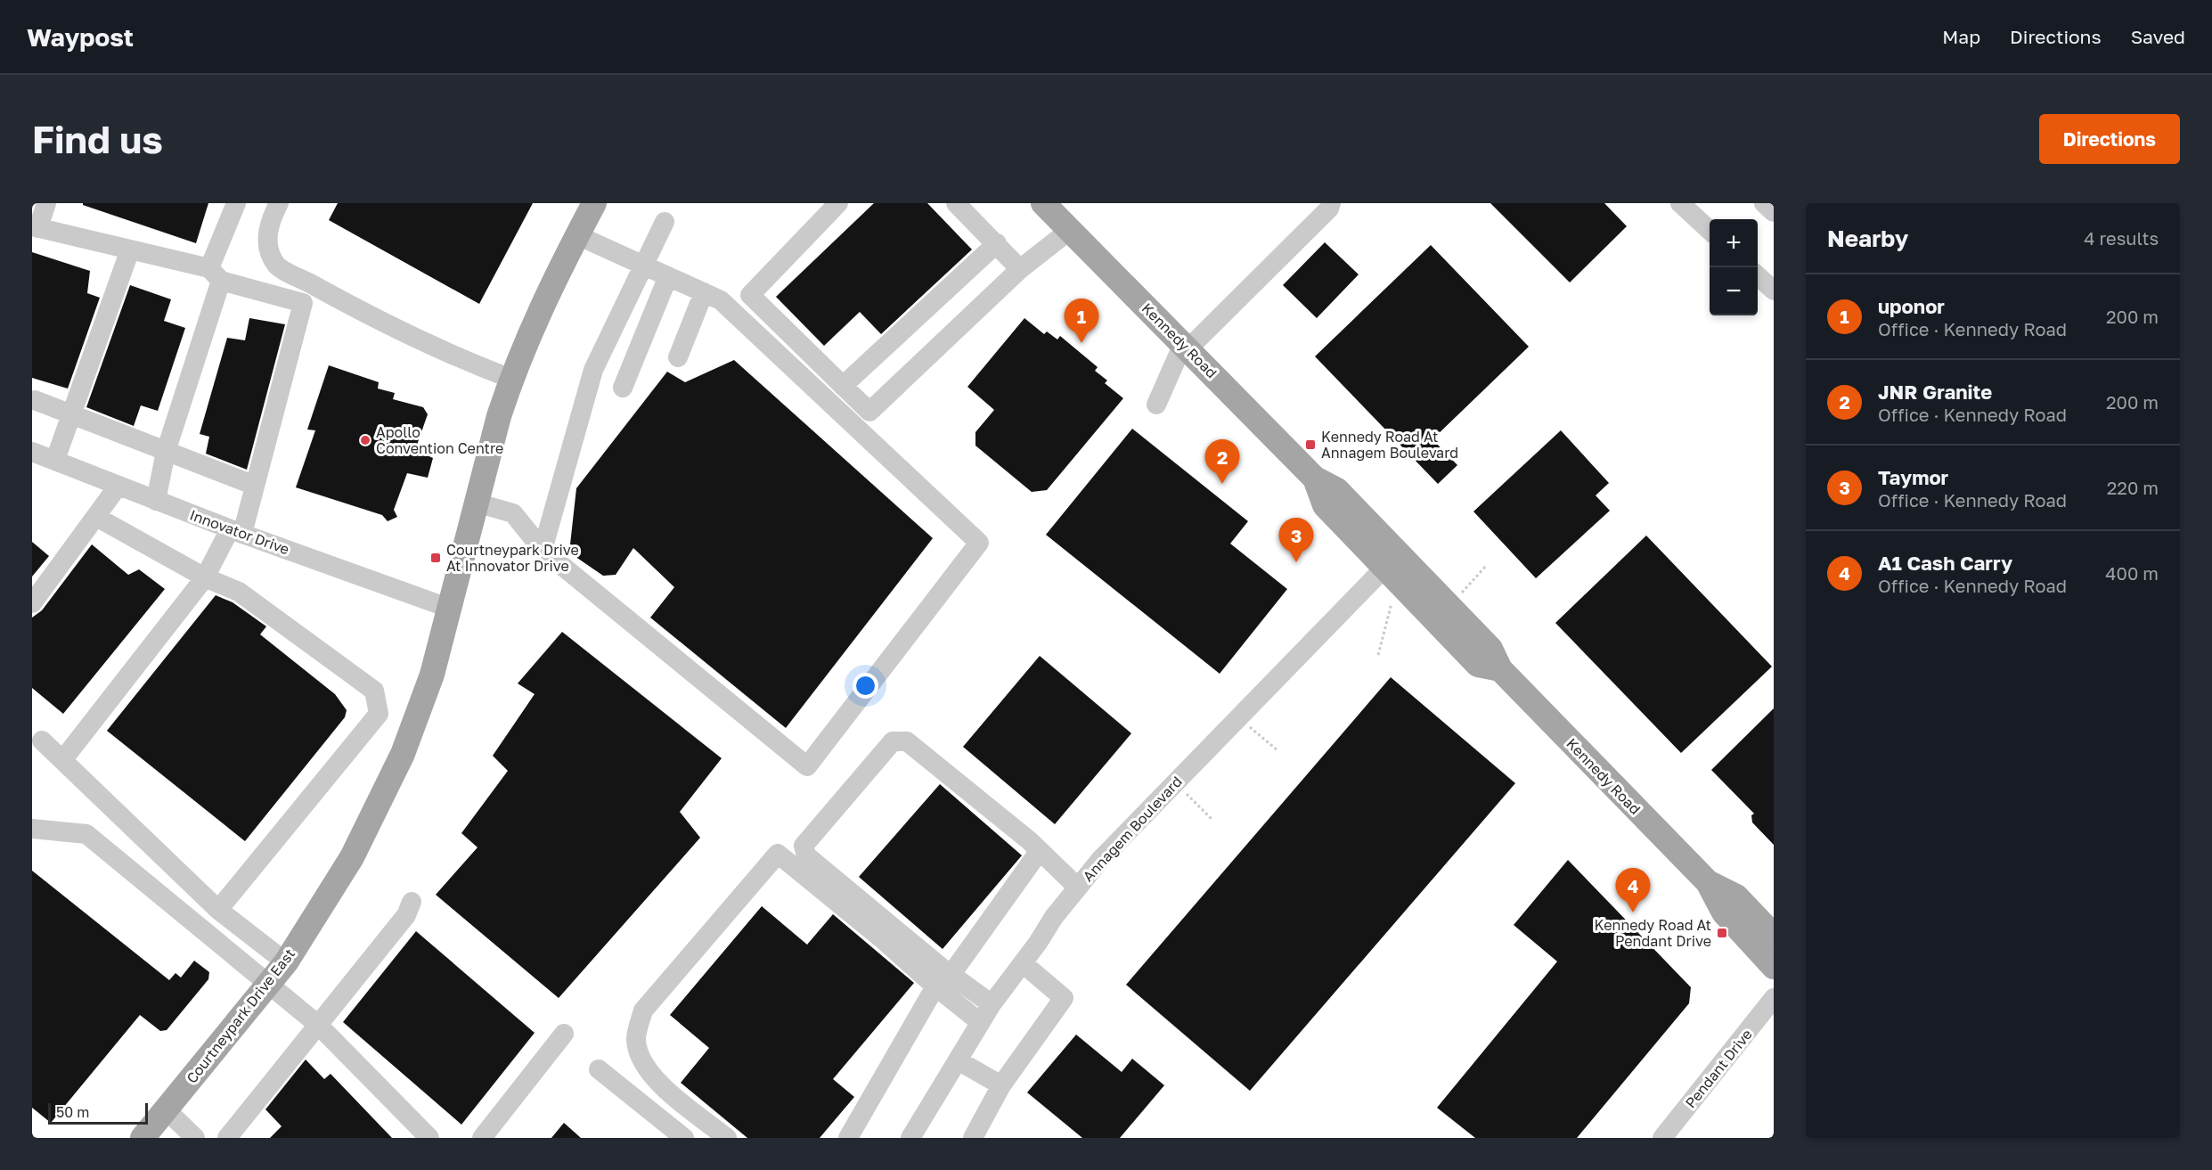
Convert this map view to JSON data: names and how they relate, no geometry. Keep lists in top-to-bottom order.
{
  "streets": {
    "main road": ["Kennedy Road", "Courtneypark Drive East"],
    "street": ["Innovator Drive", "Annagem Boulevard", "Pendant Drive"]
  },
  "crossings": [
    ["Kennedy Road", "Annagem Boulevard"],
    ["Innovator Drive", "Courtneypark Drive East"]
  ],
  "places": {
    "other": ["Apollo Convention Centre"],
    "transit": ["Kennedy Road At Annagem Boulevard", "Courtneypark Drive At Innovator Drive", "Kennedy Road At Pendant Drive"]
  },
  "scale_bar": "50 m",
  "page": {
    "header": "Waypost",
    "nav": ["Map", "Directions", "Saved"],
    "buttons": "Directions",
    "title": "Find us",
    "heading": ["Nearby", "4 results"],
    "map_buttons": ["+", "−"],
    "list": [
      {
        "mark": "1",
        "name": "uponor",
        "note": "Office · Kennedy Road",
        "value": "200 m"
      },
      {
        "mark": "2",
        "name": "JNR Granite",
        "note": "Office · Kennedy Road",
        "value": "200 m"
      },
      {
        "mark": "3",
        "name": "Taymor",
        "note": "Office · Kennedy Road",
        "value": "220 m"
      },
      {
        "mark": "4",
        "name": "A1 Cash Carry",
        "note": "Office · Kennedy Road",
        "value": "400 m"
      }
    ],
    "pins": [
      "1",
      "2",
      "3",
      "4"
    ],
    "scale": "50 m"
  }
}
